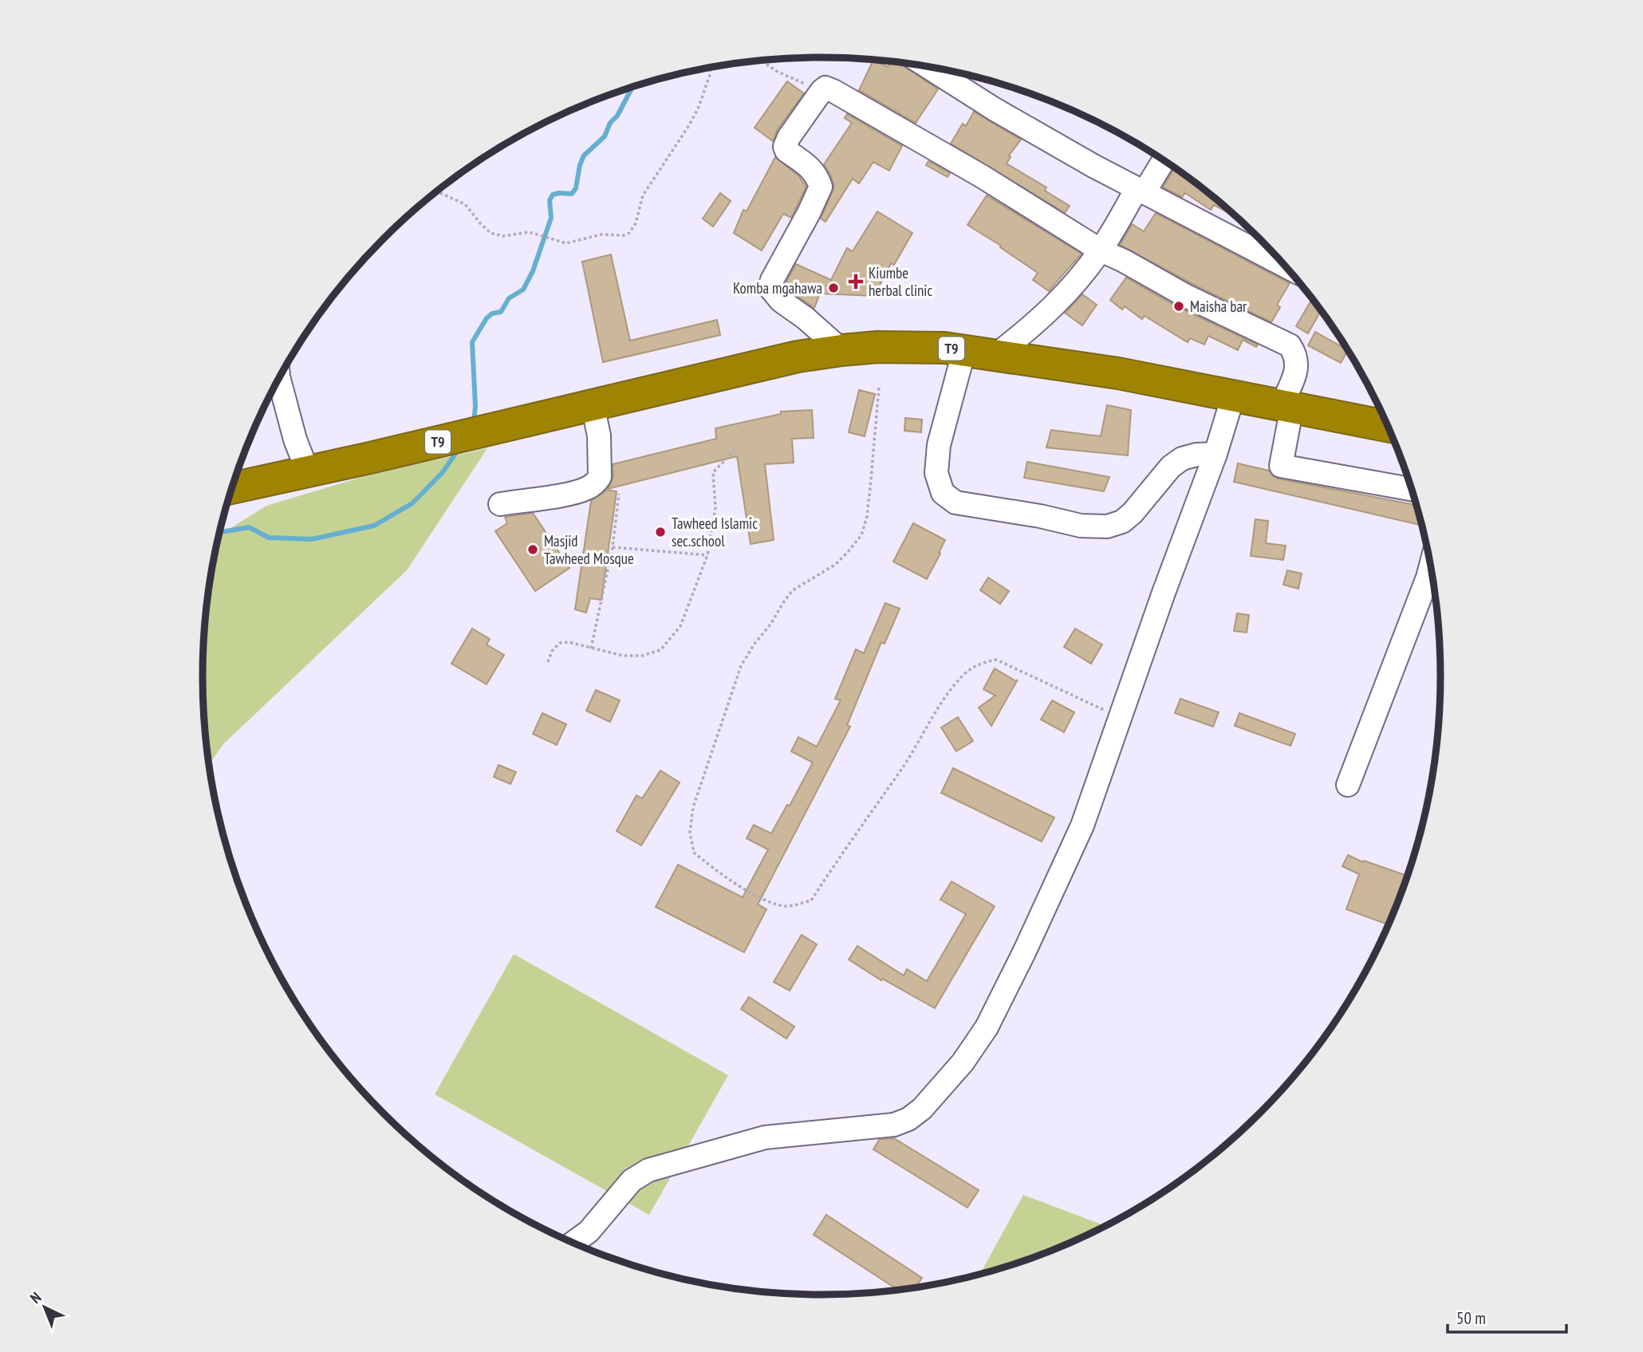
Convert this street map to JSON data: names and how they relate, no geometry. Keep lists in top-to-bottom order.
{
  "streets": {
    "highway": ["T9"]
  },
  "places": {
    "health": ["Kiumbe herbal clinic"],
    "other": [
      "Komba mgahawa",
      "Maisha bar",
      "Tawheed Islamic sec.school",
      "Masjid Tawheed Mosque"
    ]
  },
  "scale_bar": "50 m",
  "north": "top left"
}
